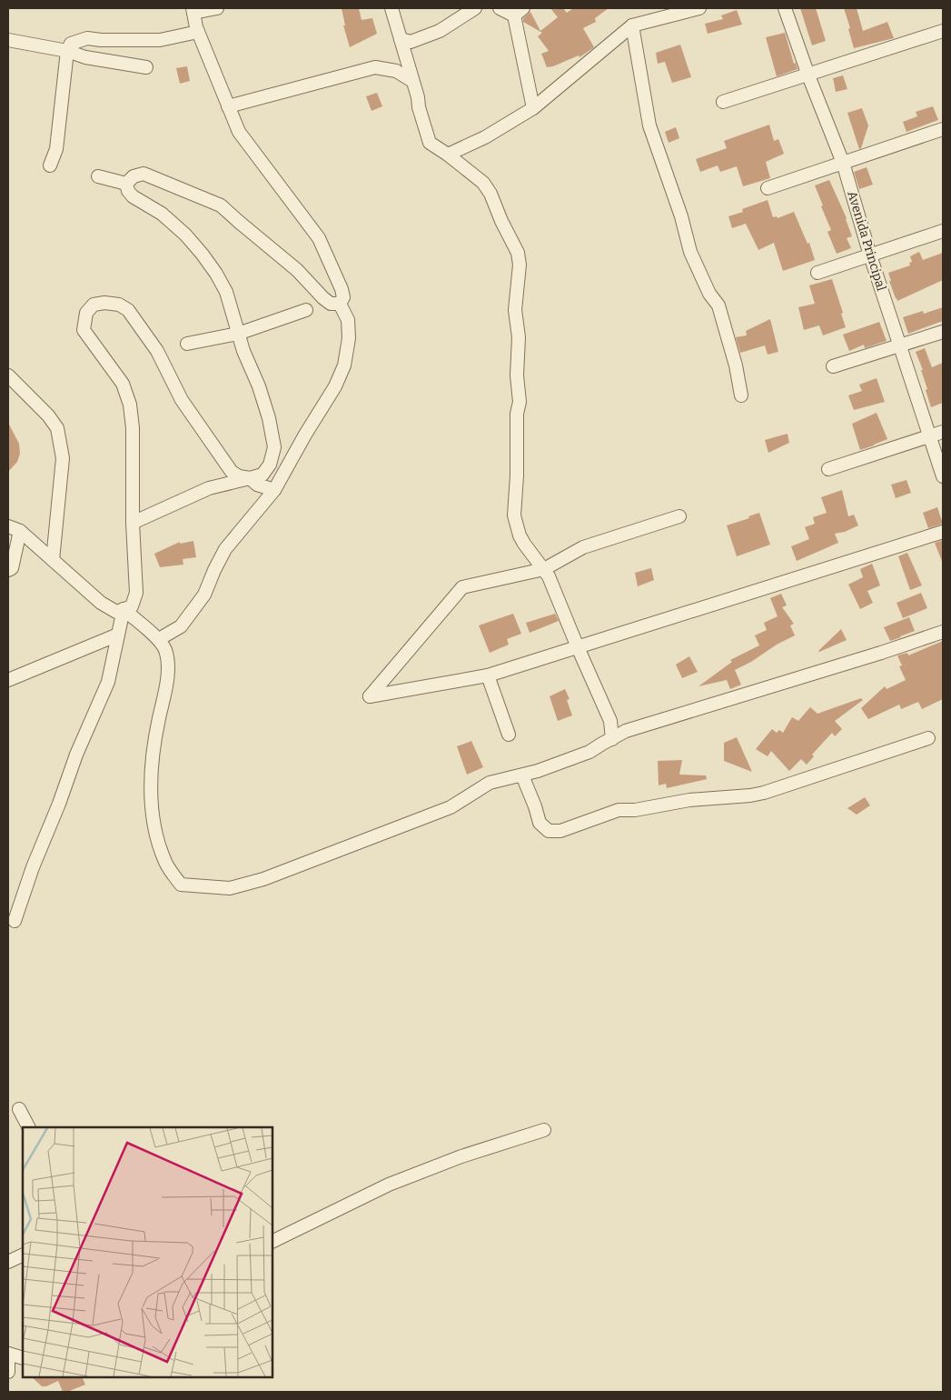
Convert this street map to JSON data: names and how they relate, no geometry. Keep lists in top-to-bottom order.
{
  "streets": {
    "street": ["Avenida Principal"]
  }
}
